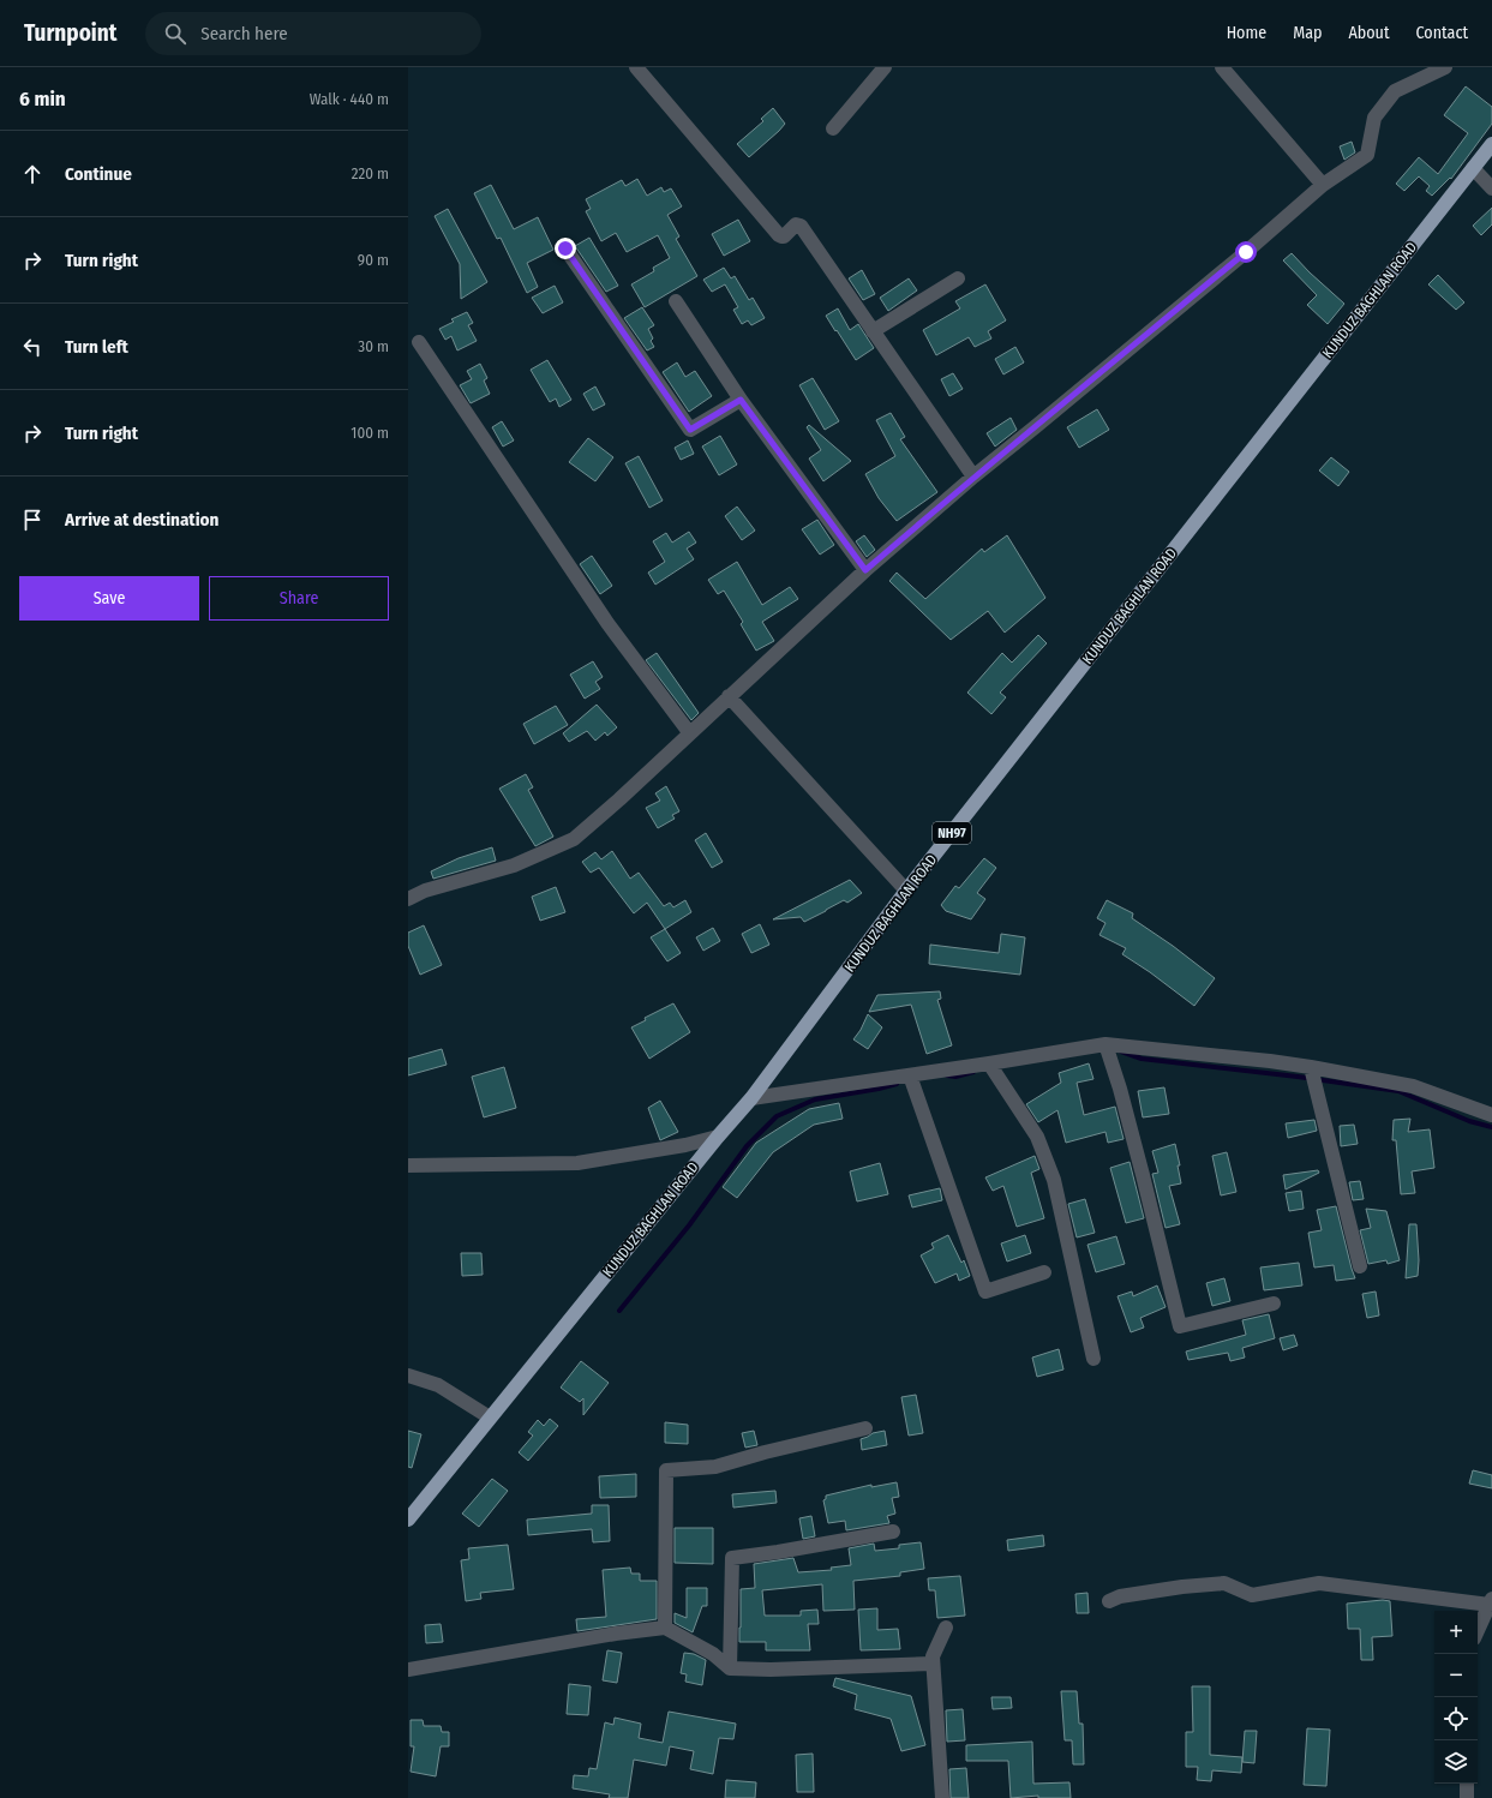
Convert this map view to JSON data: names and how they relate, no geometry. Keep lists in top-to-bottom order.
{
  "streets": {
    "highway": ["KUNDUZ BAGHLAN ROAD", "NH97"]
  },
  "page": {
    "header": "Turnpoint",
    "search": "Search here",
    "nav": [
      "Home",
      "Map",
      "About",
      "Contact"
    ],
    "heading": ["6 min", "Walk · 440 m"],
    "list": [
      ["Continue", "220 m"],
      ["Turn right", "90 m"],
      ["Turn left", "30 m"],
      ["Turn right", "100 m"],
      "Arrive at destination"
    ],
    "buttons": ["Save", "Share"],
    "map_buttons": ["+", "−"]
  }
}
